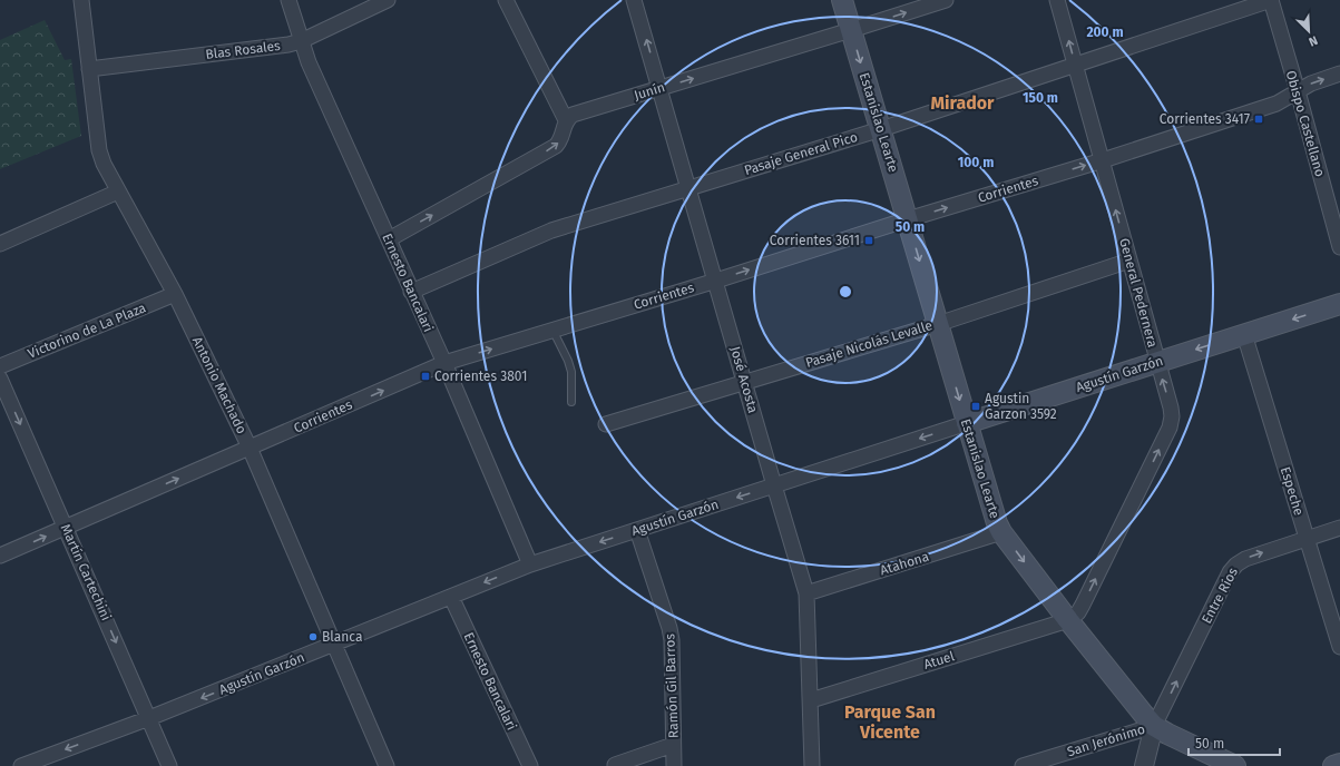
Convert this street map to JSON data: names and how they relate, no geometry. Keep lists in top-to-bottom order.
{
  "streets": {
    "main road": ["Estanislao Learte", "Agustín Garzón", "San Jerónimo"],
    "street": [
      "Blas Rosales",
      "Junín",
      "Obispo Castellano",
      "Pasaje General Pico",
      "Corrientes",
      "Ernesto Bancalari",
      "General Pedernera",
      "Victorino de La Plaza",
      "Pasaje Nicolás Levalle",
      "José Acosta",
      "Antonio Machado",
      "Espeche",
      "Atahona",
      "Martín Cartechini",
      "Entre Ríos",
      "Atuel",
      "Ramón Gil Barros"
    ]
  },
  "crossings": [
    ["Blas Rosales", "Ernesto Bancalari"],
    ["Blas Rosales", "Antonio Machado"],
    ["Junín", "Estanislao Learte"],
    ["Junín", "José Acosta"],
    ["Estanislao Learte", "Pasaje General Pico"],
    ["Estanislao Learte", "Corrientes"],
    ["Estanislao Learte", "General Pedernera"],
    ["Estanislao Learte", "Pasaje Nicolás Levalle"],
    ["Estanislao Learte", "Agustín Garzón"],
    ["Estanislao Learte", "Atahona"],
    ["Estanislao Learte", "Entre Ríos"],
    ["Estanislao Learte", "Atuel"],
    ["Estanislao Learte", "San Jerónimo"],
    ["Obispo Castellano", "Pasaje General Pico"],
    ["Obispo Castellano", "Corrientes"],
    ["Pasaje General Pico", "Ernesto Bancalari"],
    ["Pasaje General Pico", "General Pedernera"],
    ["Pasaje General Pico", "José Acosta"],
    ["Corrientes", "Ernesto Bancalari"],
    ["Corrientes", "General Pedernera"],
    ["Corrientes", "José Acosta"],
    ["Corrientes", "Antonio Machado"],
    ["Corrientes", "Martín Cartechini"],
    ["Ernesto Bancalari", "Agustín Garzón"],
    ["General Pedernera", "Pasaje Nicolás Levalle"],
    ["General Pedernera", "Agustín Garzón"],
    ["General Pedernera", "Atuel"],
    ["Victorino de La Plaza", "Antonio Machado"],
    ["Pasaje Nicolás Levalle", "José Acosta"],
    ["Agustín Garzón", "José Acosta"],
    ["Agustín Garzón", "Antonio Machado"],
    ["Agustín Garzón", "Espeche"],
    ["Agustín Garzón", "Martín Cartechini"],
    ["Agustín Garzón", "Ramón Gil Barros"],
    ["José Acosta", "Atahona"],
    ["José Acosta", "Atuel"],
    ["Espeche", "Entre Ríos"],
    ["Entre Ríos", "San Jerónimo"]
  ],
  "one_way": [
    "Junín",
    "Estanislao Learte",
    "Corrientes",
    "General Pedernera",
    "Agustín Garzón",
    "Martín Cartechini",
    "Entre Ríos"
  ],
  "districts": ["Mirador", "Parque San Vicente"],
  "places": {
    "transit": [
      "Corrientes 3417",
      "Corrientes 3611",
      "Corrientes 3801",
      "Agustin Garzon 3592"
    ],
    "other": ["Blanca"]
  },
  "scale_bar": "50 m",
  "north": "bottom right",
  "rings": [
    "200 m",
    "150 m",
    "100 m",
    "50 m"
  ]
}
